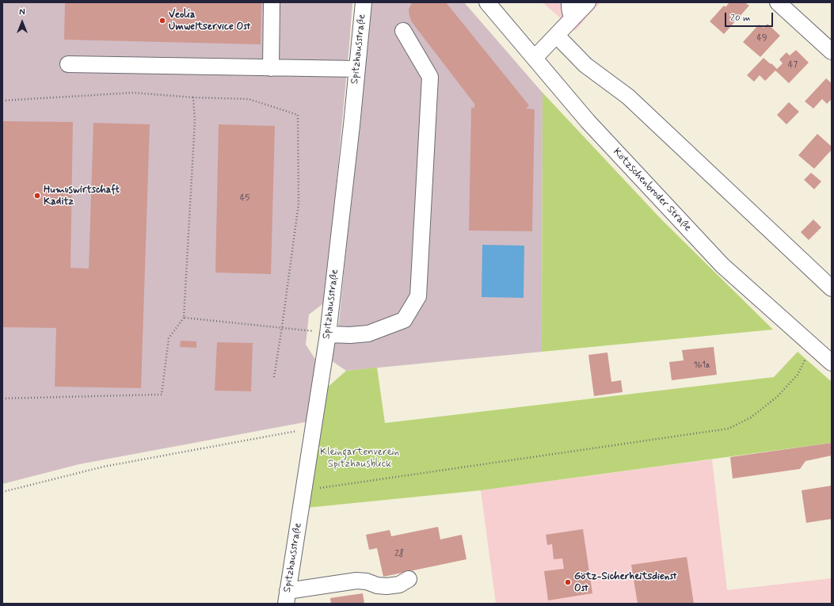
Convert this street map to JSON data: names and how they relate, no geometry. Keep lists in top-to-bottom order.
{
  "streets": {
    "street": ["Spitzhausstraße", "Kötzschenbroder Straße"]
  },
  "parks": ["Kleingartenverein Spitzhausblick"],
  "places": ["Veolia Umweltservice Ost", "Humuswirtschaft Kaditz", "Götz-Sicherheitsdienst Ost"],
  "house_numbers": [
    "49",
    "47",
    "45",
    "161a",
    "28"
  ],
  "scale_bar": "20 m",
  "north": "top"
}
